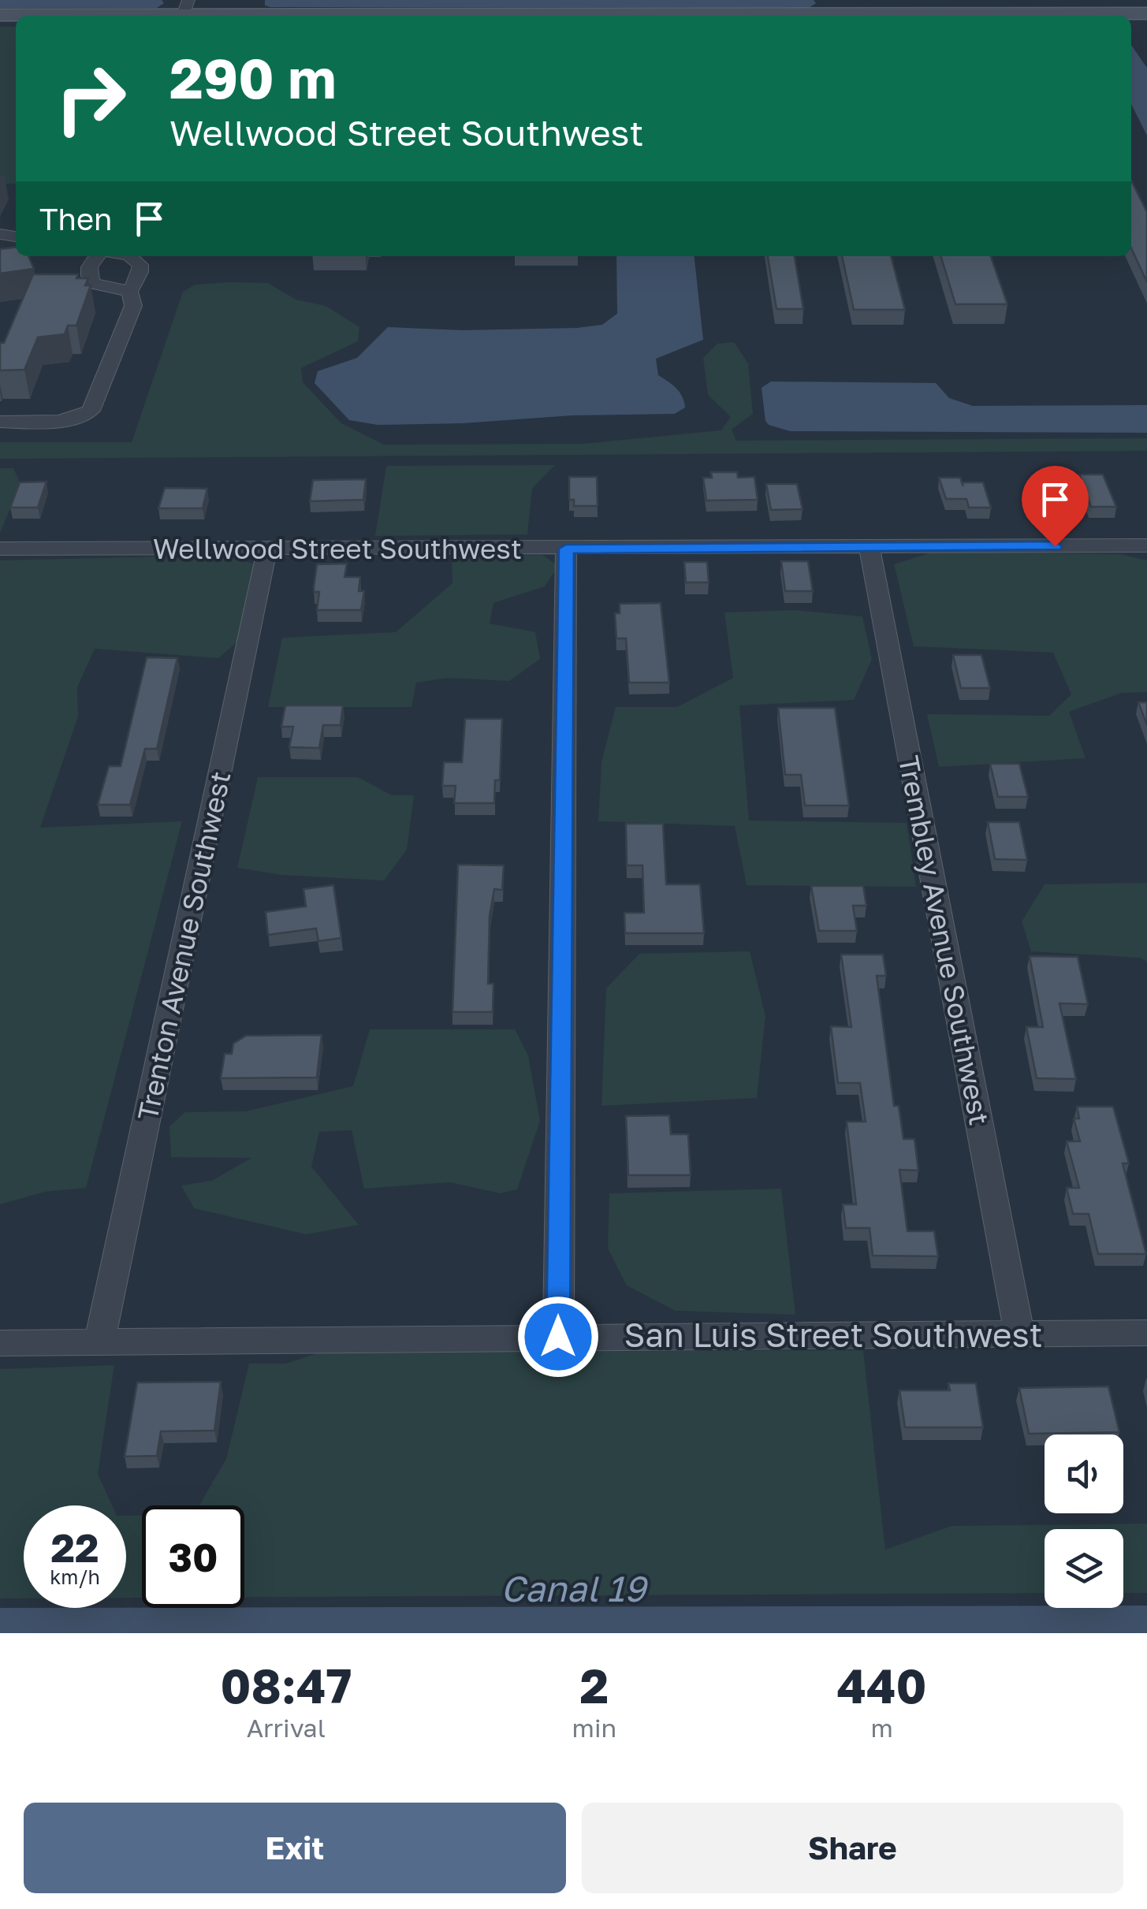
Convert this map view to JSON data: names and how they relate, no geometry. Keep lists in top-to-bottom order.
{
  "streets": {
    "street": [
      "Wellwood Street Southwest",
      "Trembley Avenue Southwest",
      "Trenton Avenue Southwest",
      "San Luis Street Southwest"
    ]
  },
  "crossings": [
    ["Wellwood Street Southwest", "Trembley Avenue Southwest"],
    ["Wellwood Street Southwest", "Trenton Avenue Southwest"],
    ["Trembley Avenue Southwest", "San Luis Street Southwest"],
    ["Trenton Avenue Southwest", "San Luis Street Southwest"]
  ],
  "water": ["Canal 19"],
  "page": {
    "turn": ["290 m", "Wellwood Street Southwest"],
    "then": "Then",
    "speed": "22 km/h",
    "limit": "30",
    "eta": [
      "08:47",
      "Arrival",
      "2",
      "min",
      "440",
      "m"
    ],
    "buttons": ["Exit", "Share"]
  }
}
